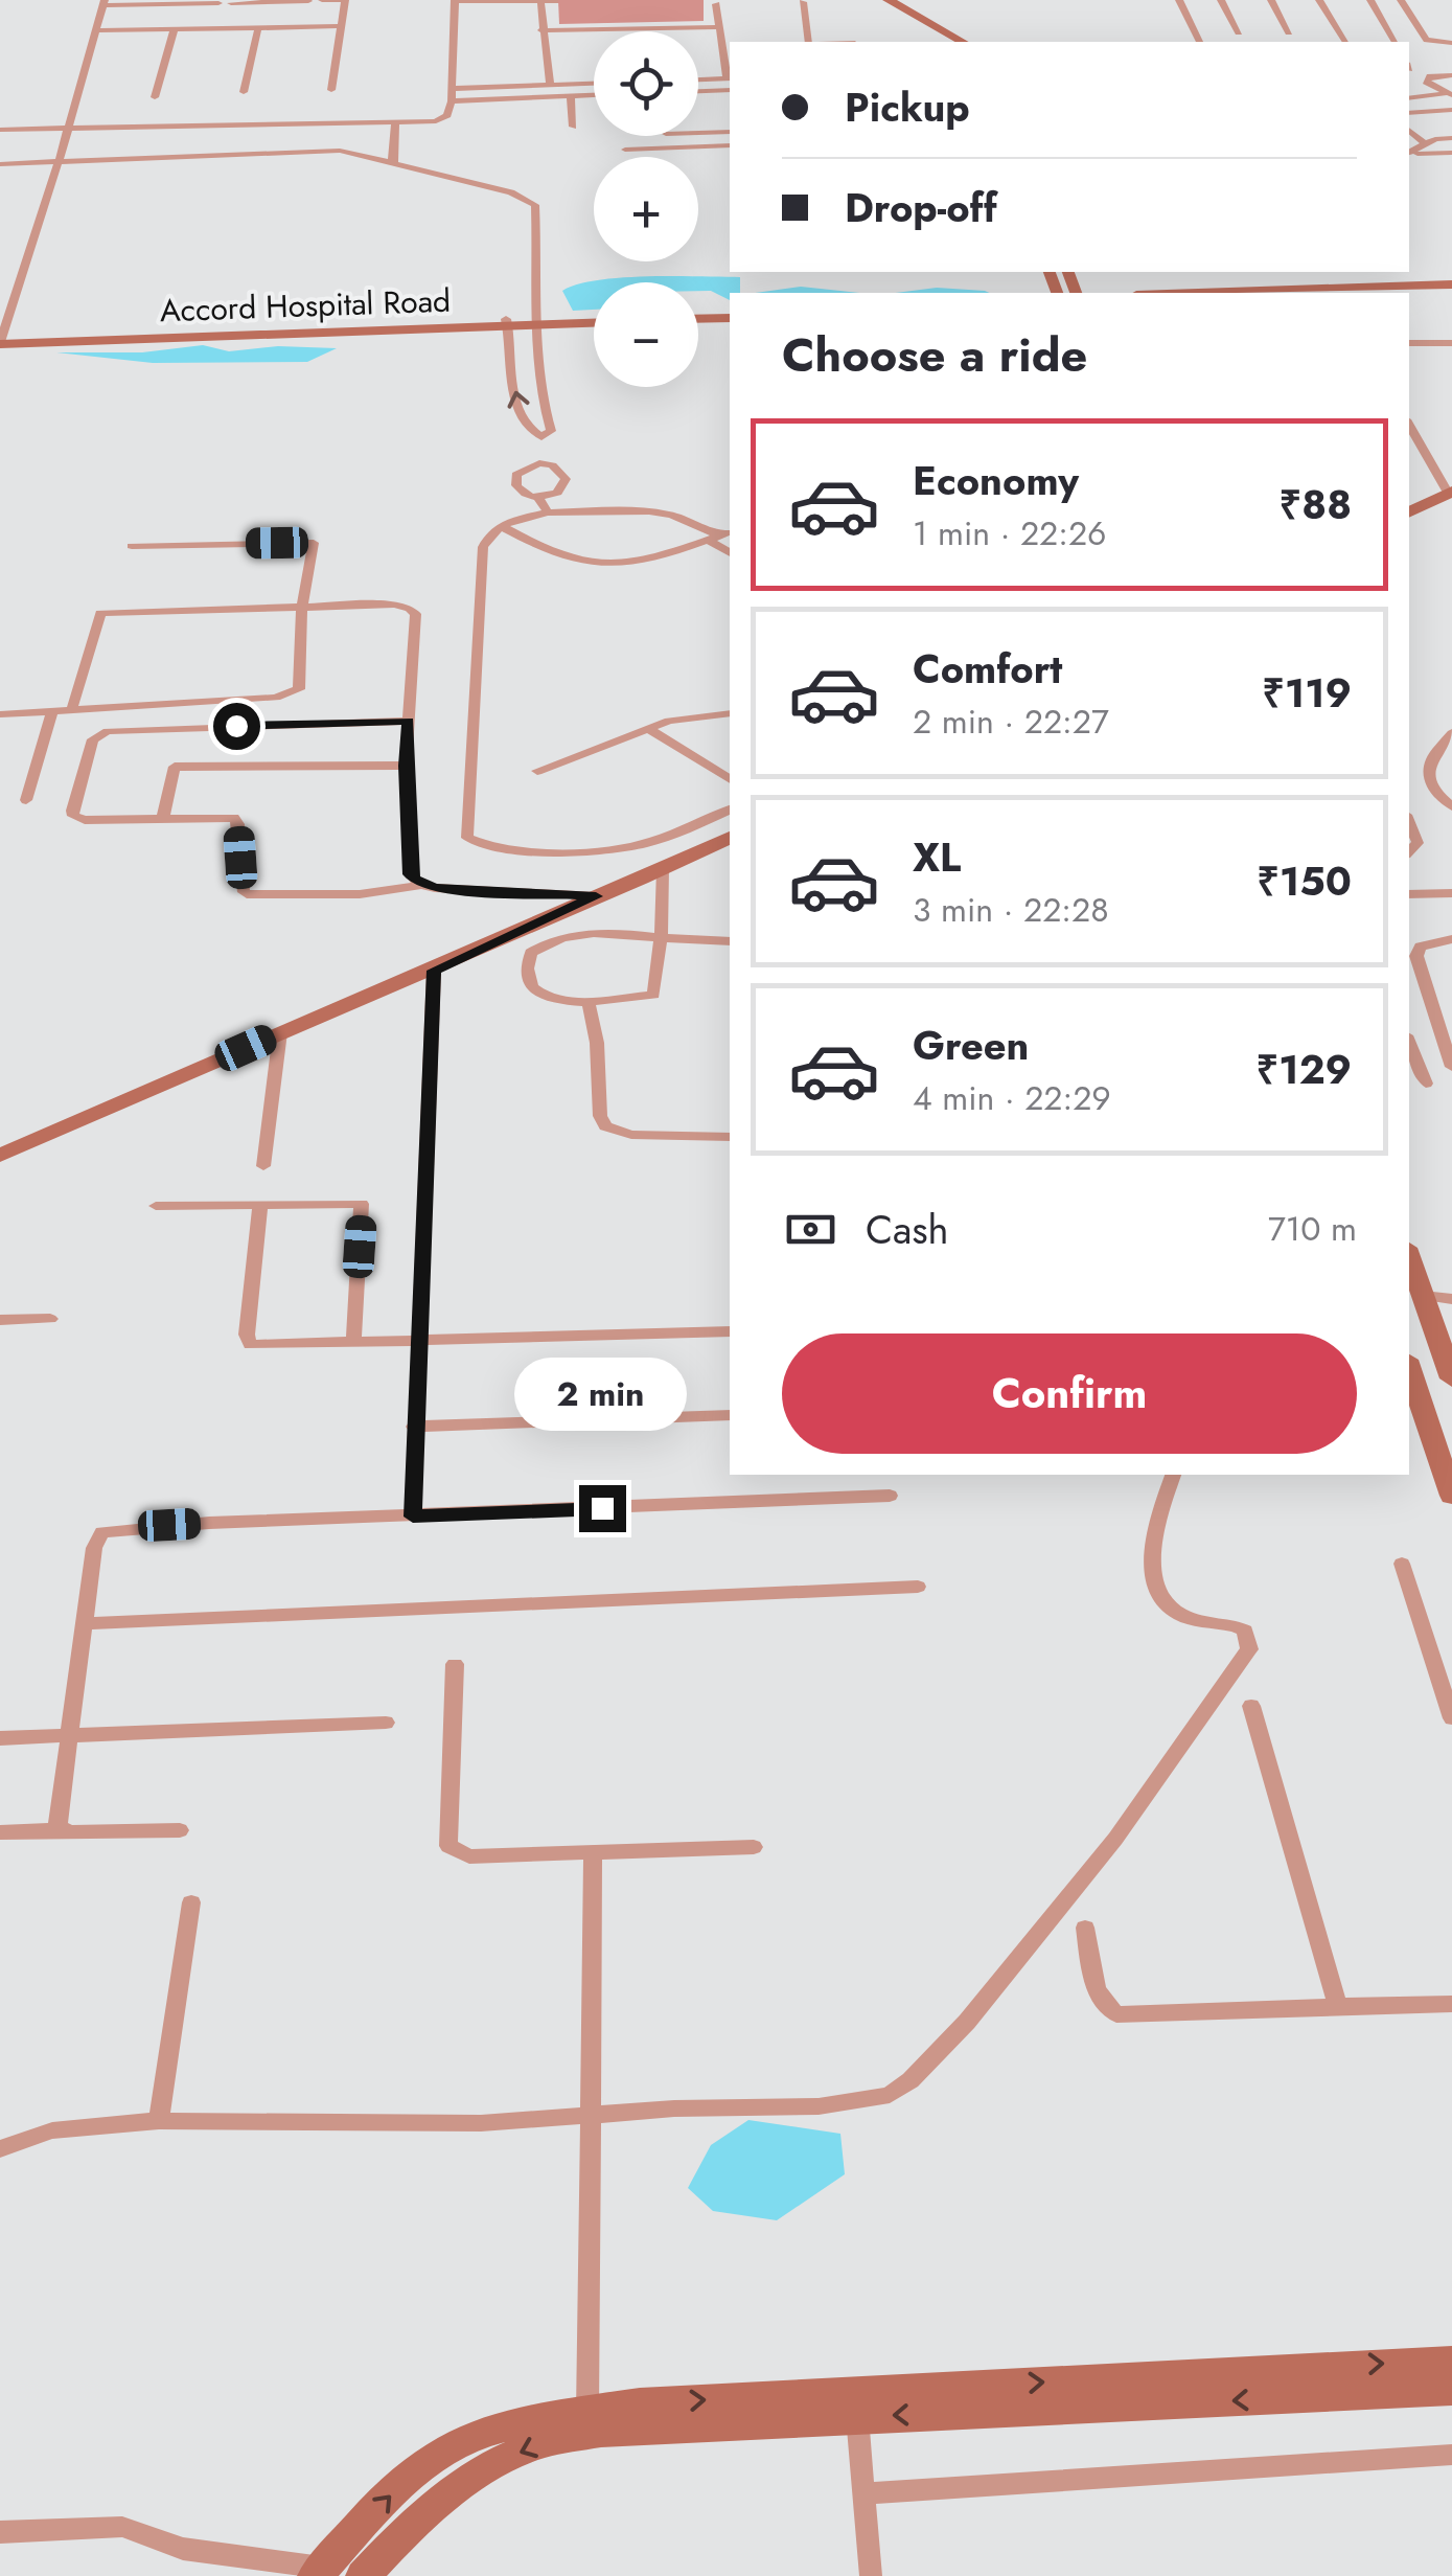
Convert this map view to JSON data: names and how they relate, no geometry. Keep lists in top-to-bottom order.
{
  "streets": {
    "street": ["Accord Hospital Road"]
  },
  "page": {
    "map_buttons": ["+", "−"],
    "banner": ["Pickup", "Drop-off"],
    "heading": "Choose a ride",
    "list": [
      {
        "name": "Economy",
        "note": "1 min · 22:26",
        "value": "₹88"
      },
      {
        "name": "Comfort",
        "note": "2 min · 22:27",
        "value": "₹119"
      },
      {
        "name": "XL",
        "note": "3 min · 22:28",
        "value": "₹150"
      },
      {
        "name": "Green",
        "note": "4 min · 22:29",
        "value": "₹129"
      }
    ],
    "pay": ["Cash", "710 m"],
    "buttons": "Confirm",
    "bubble": "2 min"
  }
}
